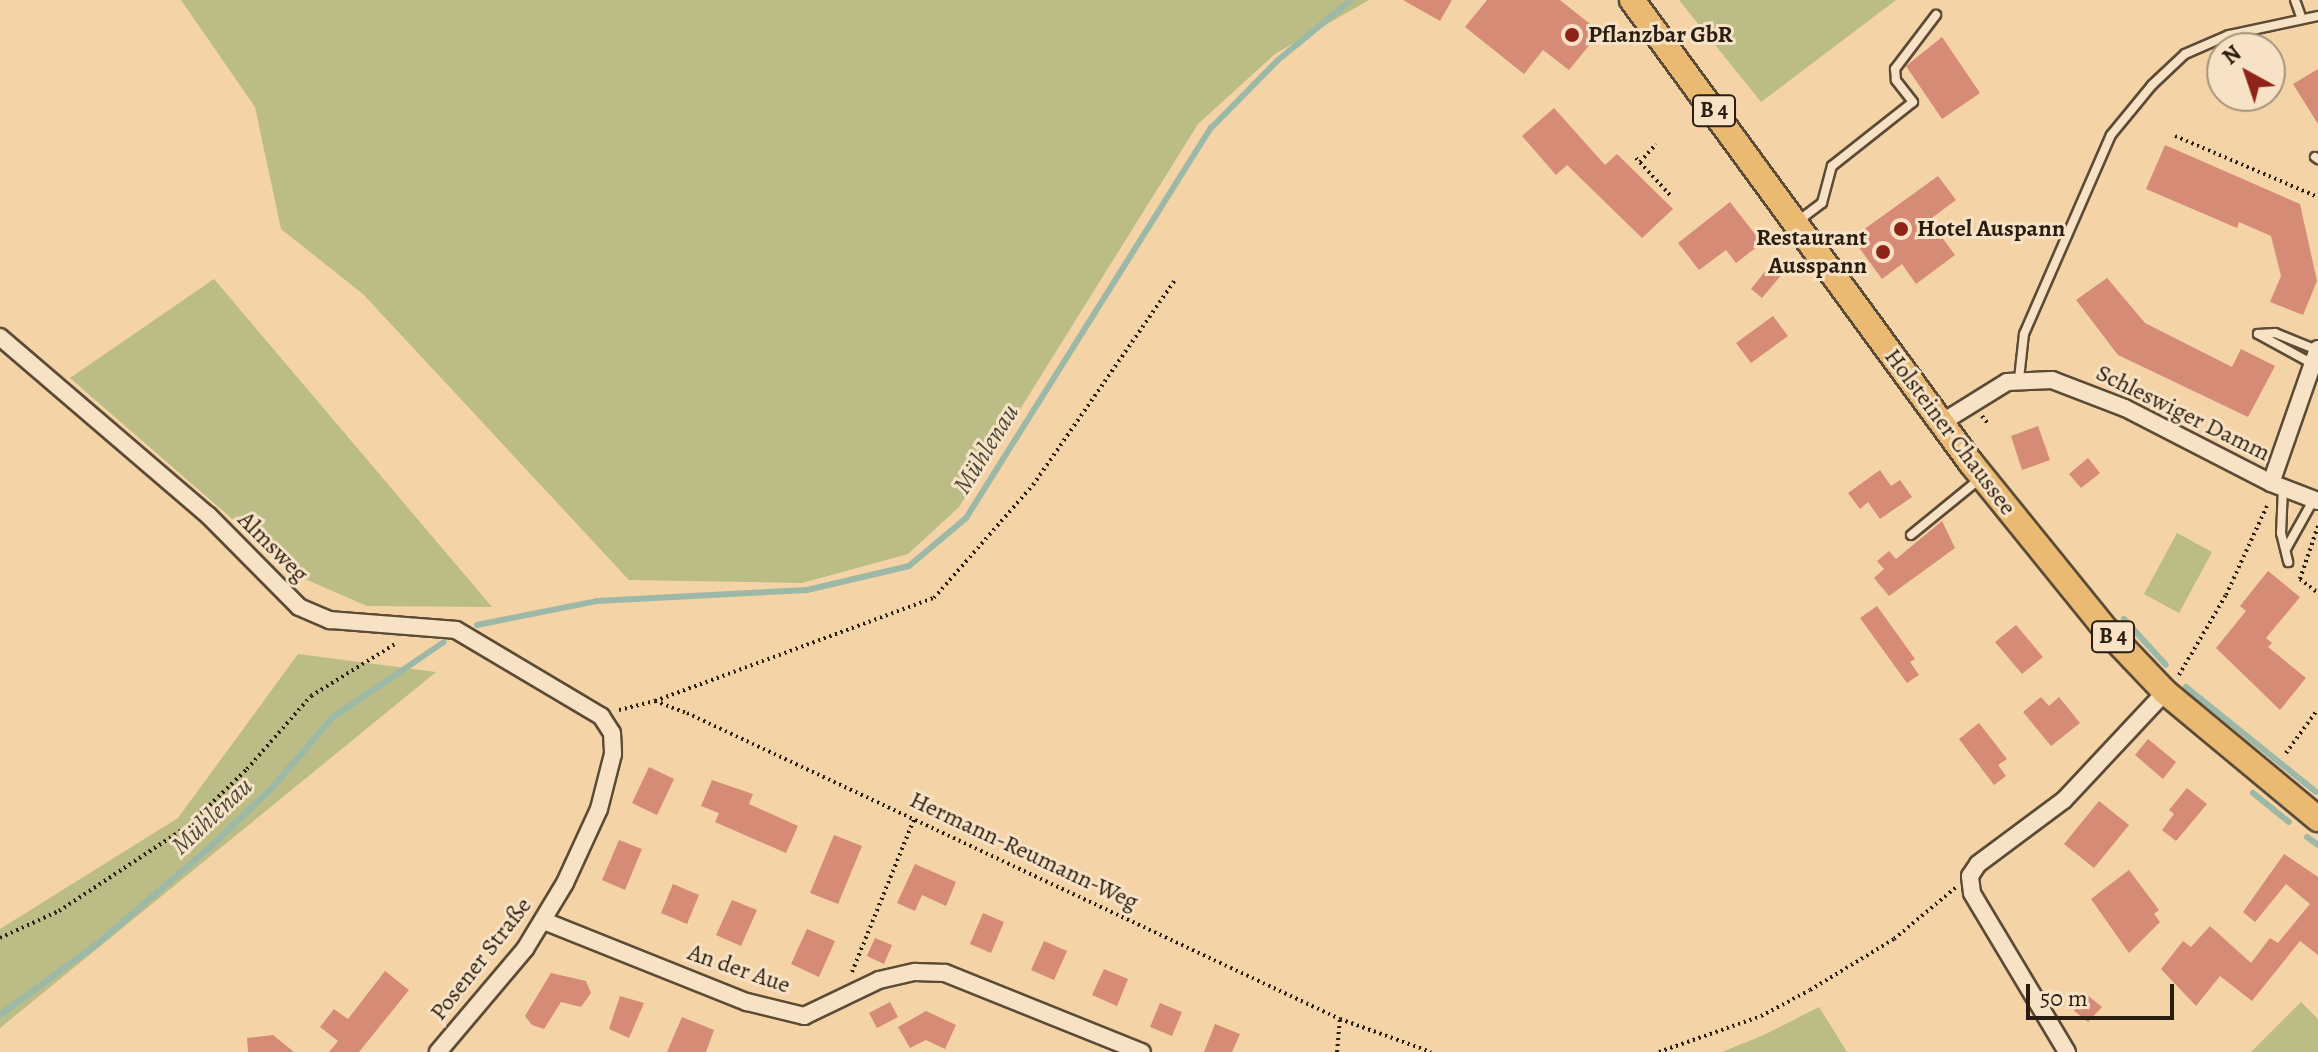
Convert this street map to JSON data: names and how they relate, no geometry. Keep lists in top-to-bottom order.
{
  "streets": {
    "main road": ["B 4", "Holsteiner Chaussee"],
    "street": [
      "Schleswiger Damm",
      "Almsweg",
      "Posener Straße",
      "An der Aue"
    ],
    "path": ["Hermann-Reumann-Weg"]
  },
  "crossings": [
    ["Almsweg", "Posener Straße"],
    ["Posener Straße", "An der Aue"]
  ],
  "water": ["Mühlenau"],
  "places": ["Pflanzbar GbR", "Hotel Auspann", "Restaurant Ausspann"],
  "scale_bar": "50 m",
  "north": "top left"
}
